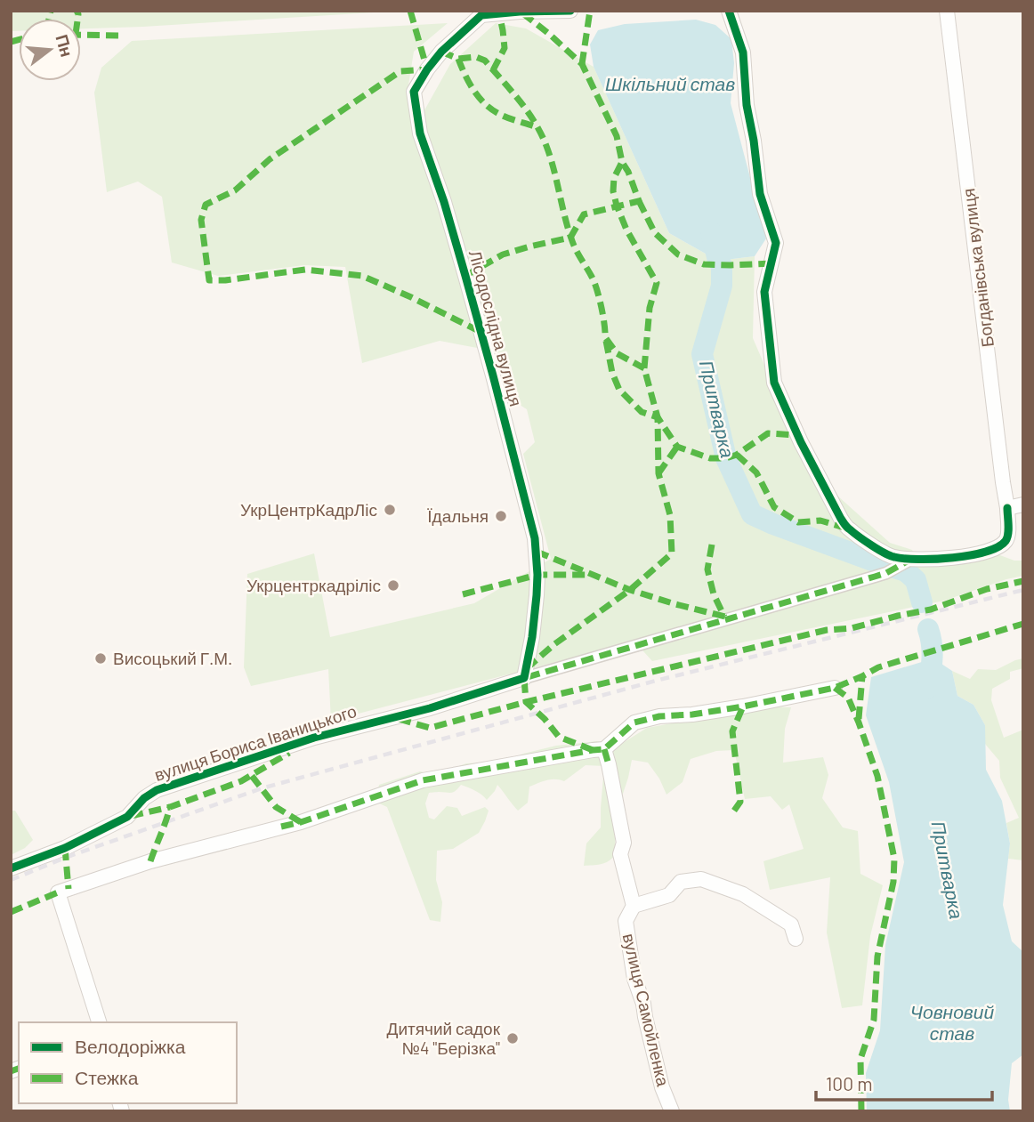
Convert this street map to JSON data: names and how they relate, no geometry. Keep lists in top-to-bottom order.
{
  "streets": {
    "street": [
      "Богданівська вулиця",
      "Лісодослідна вулиця",
      "вулиця Бориса Іваницького",
      "вулиця Самойленка"
    ]
  },
  "crossings": [
    ["Лісодослідна вулиця", "вулиця Бориса Іваницького"]
  ],
  "water": ["Шкільний став", "Притварка", "Човновий став"],
  "places": [
    "УкрЦентрКадрЛіс",
    "Їдальня",
    "Укрцентркадріліс",
    "Висоцький Г.М.",
    "Дитячий садок №4 \"Берізка\""
  ],
  "legend": ["Велодоріжка", "Стежка"],
  "scale_bar": "100 m",
  "north": "right"
}
